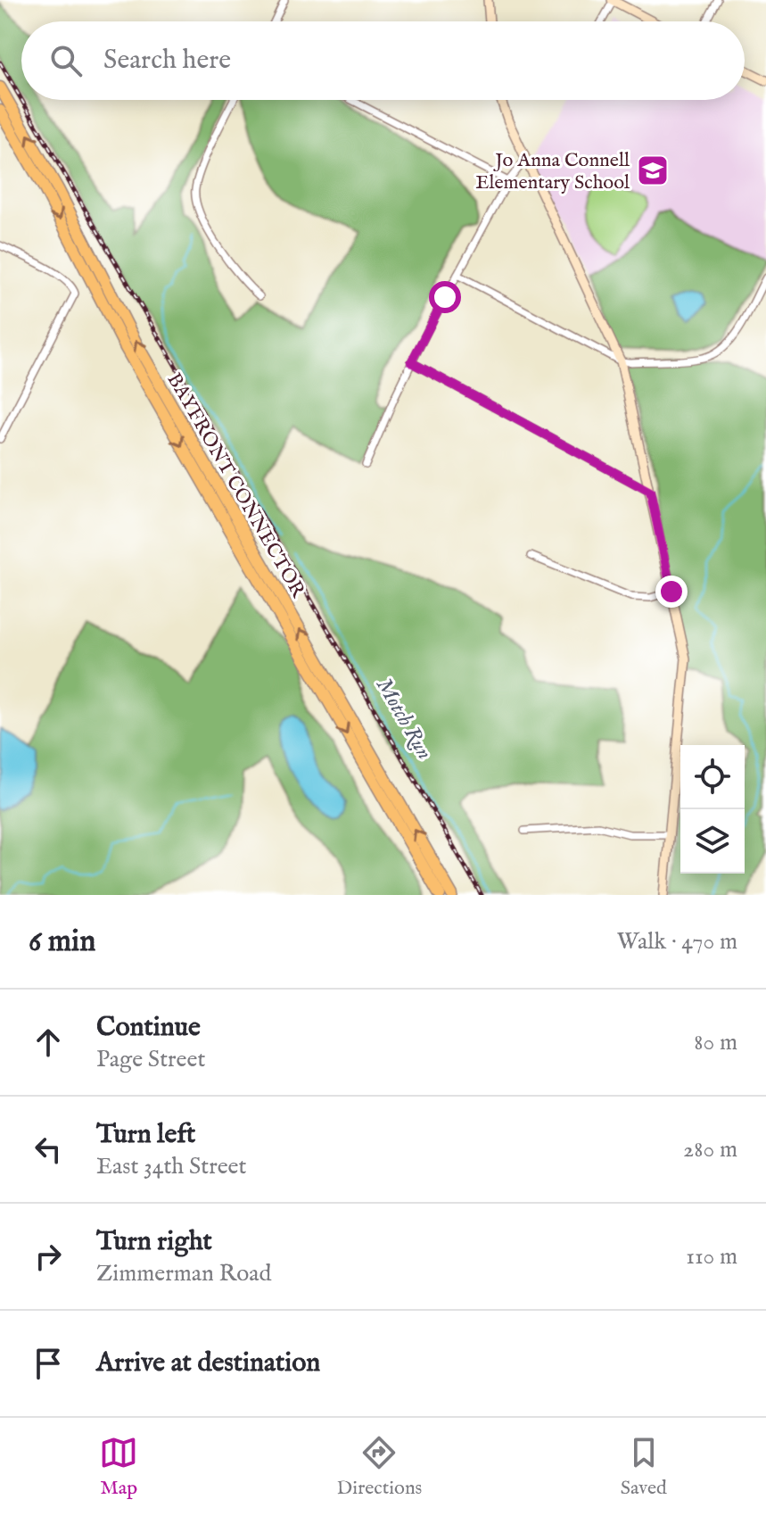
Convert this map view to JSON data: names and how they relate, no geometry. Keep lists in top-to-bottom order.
{
  "streets": {
    "highway": ["BAYFRONT CONNECTOR"]
  },
  "water": ["Motch Run"],
  "places": {
    "school or university": ["Jo Anna Connell Elementary School"]
  },
  "page": {
    "search": "Search here",
    "heading": ["6 min", "Walk · 470 m"],
    "list": [
      ["Continue", "Page Street", "80 m"],
      ["Turn left", "East 34th Street", "280 m"],
      ["Turn right", "Zimmerman Road", "110 m"],
      "Arrive at destination"
    ],
    "nav": ["Map", "Directions", "Saved"]
  }
}
